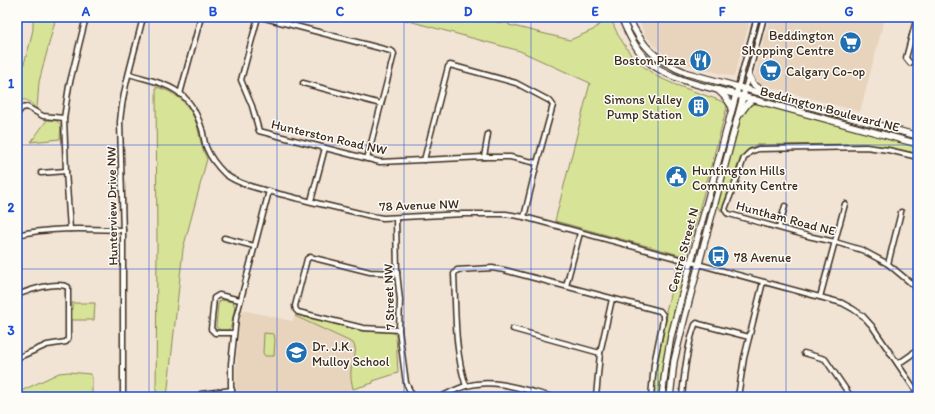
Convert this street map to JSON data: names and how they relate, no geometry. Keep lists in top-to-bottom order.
{
  "streets": {
    "main road": ["Beddington Boulevard NE", "Centre Street N"],
    "street": [
      "Hunterston Road NW",
      "78 Avenue NW",
      "Hunterview Drive NW",
      "Huntham Road NE",
      "7 Street NW"
    ]
  },
  "crossings": [
    ["Beddington Boulevard NE", "Centre Street N"],
    ["78 Avenue NW", "Hunterview Drive NW"],
    ["78 Avenue NW", "Centre Street N"],
    ["78 Avenue NW", "7 Street NW"]
  ],
  "places": {
    "supermarket": ["Beddington Shopping Centre", "Calgary Co-op"],
    "restaurant": ["Boston Pizza"],
    "building": ["Simons Valley Pump Station"],
    "public building": ["Huntington Hills Community Centre"],
    "bus stop": ["78 Avenue"],
    "school or university": ["Dr. J.K. Mulloy School"]
  },
  "grid": {
    "columns": [
      "A",
      "B",
      "C",
      "D",
      "E",
      "F",
      "G"
    ],
    "rows": ["1", "2", "3"]
  }
}
